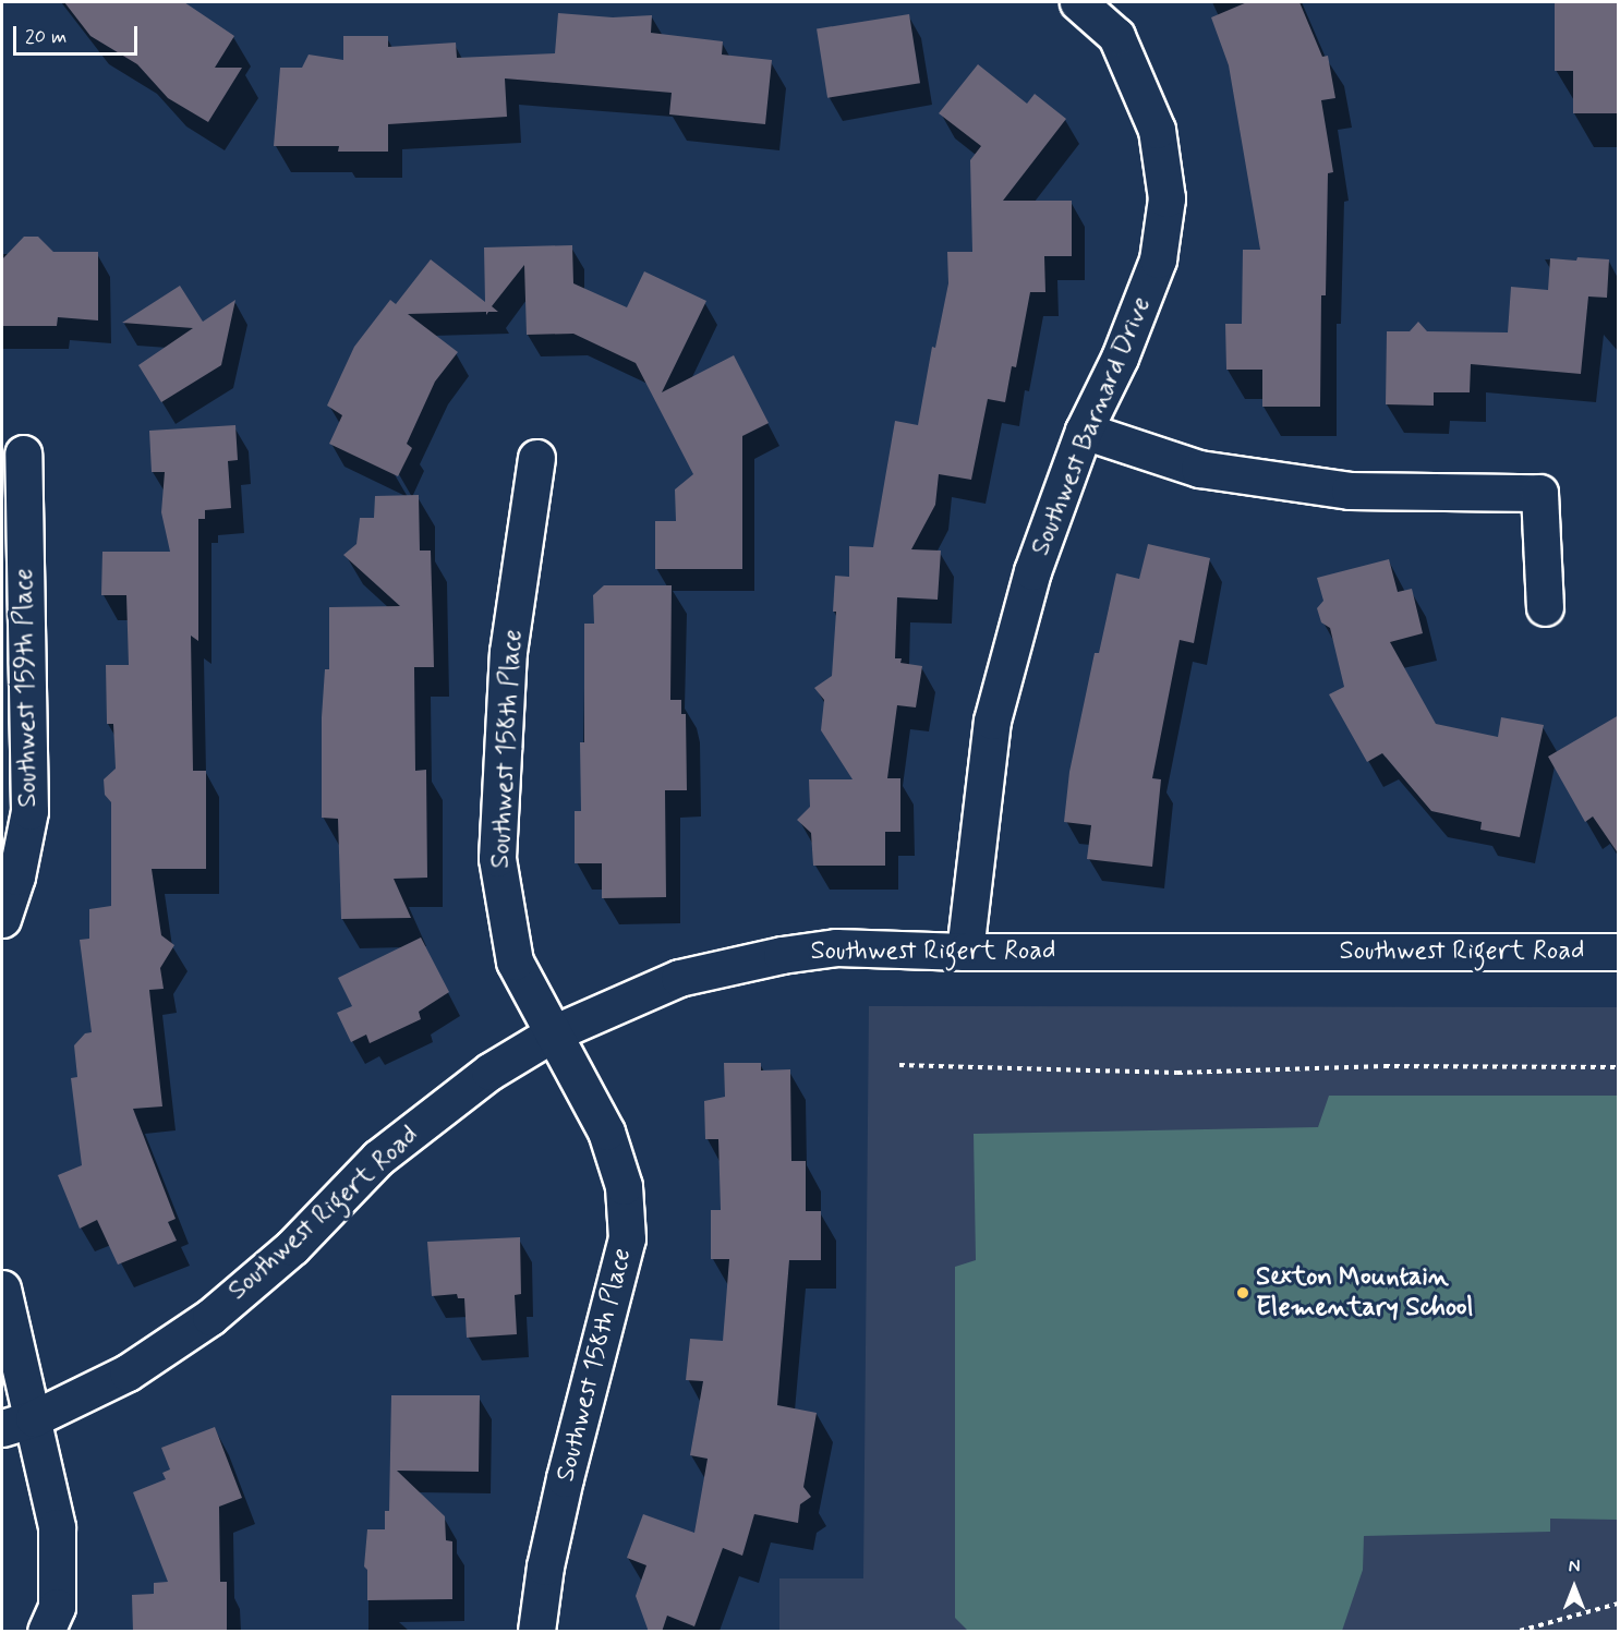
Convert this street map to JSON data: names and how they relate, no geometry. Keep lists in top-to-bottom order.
{
  "streets": {
    "street": [
      "Southwest Barnard Drive",
      "Southwest 159th Place",
      "Southwest 158th Place",
      "Southwest Rigert Road"
    ]
  },
  "crossings": [
    ["Southwest Barnard Drive", "Southwest Rigert Road"],
    ["Southwest 158th Place", "Southwest Rigert Road"]
  ],
  "places": ["Sexton Mountain Elementary School"],
  "scale_bar": "20 m",
  "north": "top"
}
